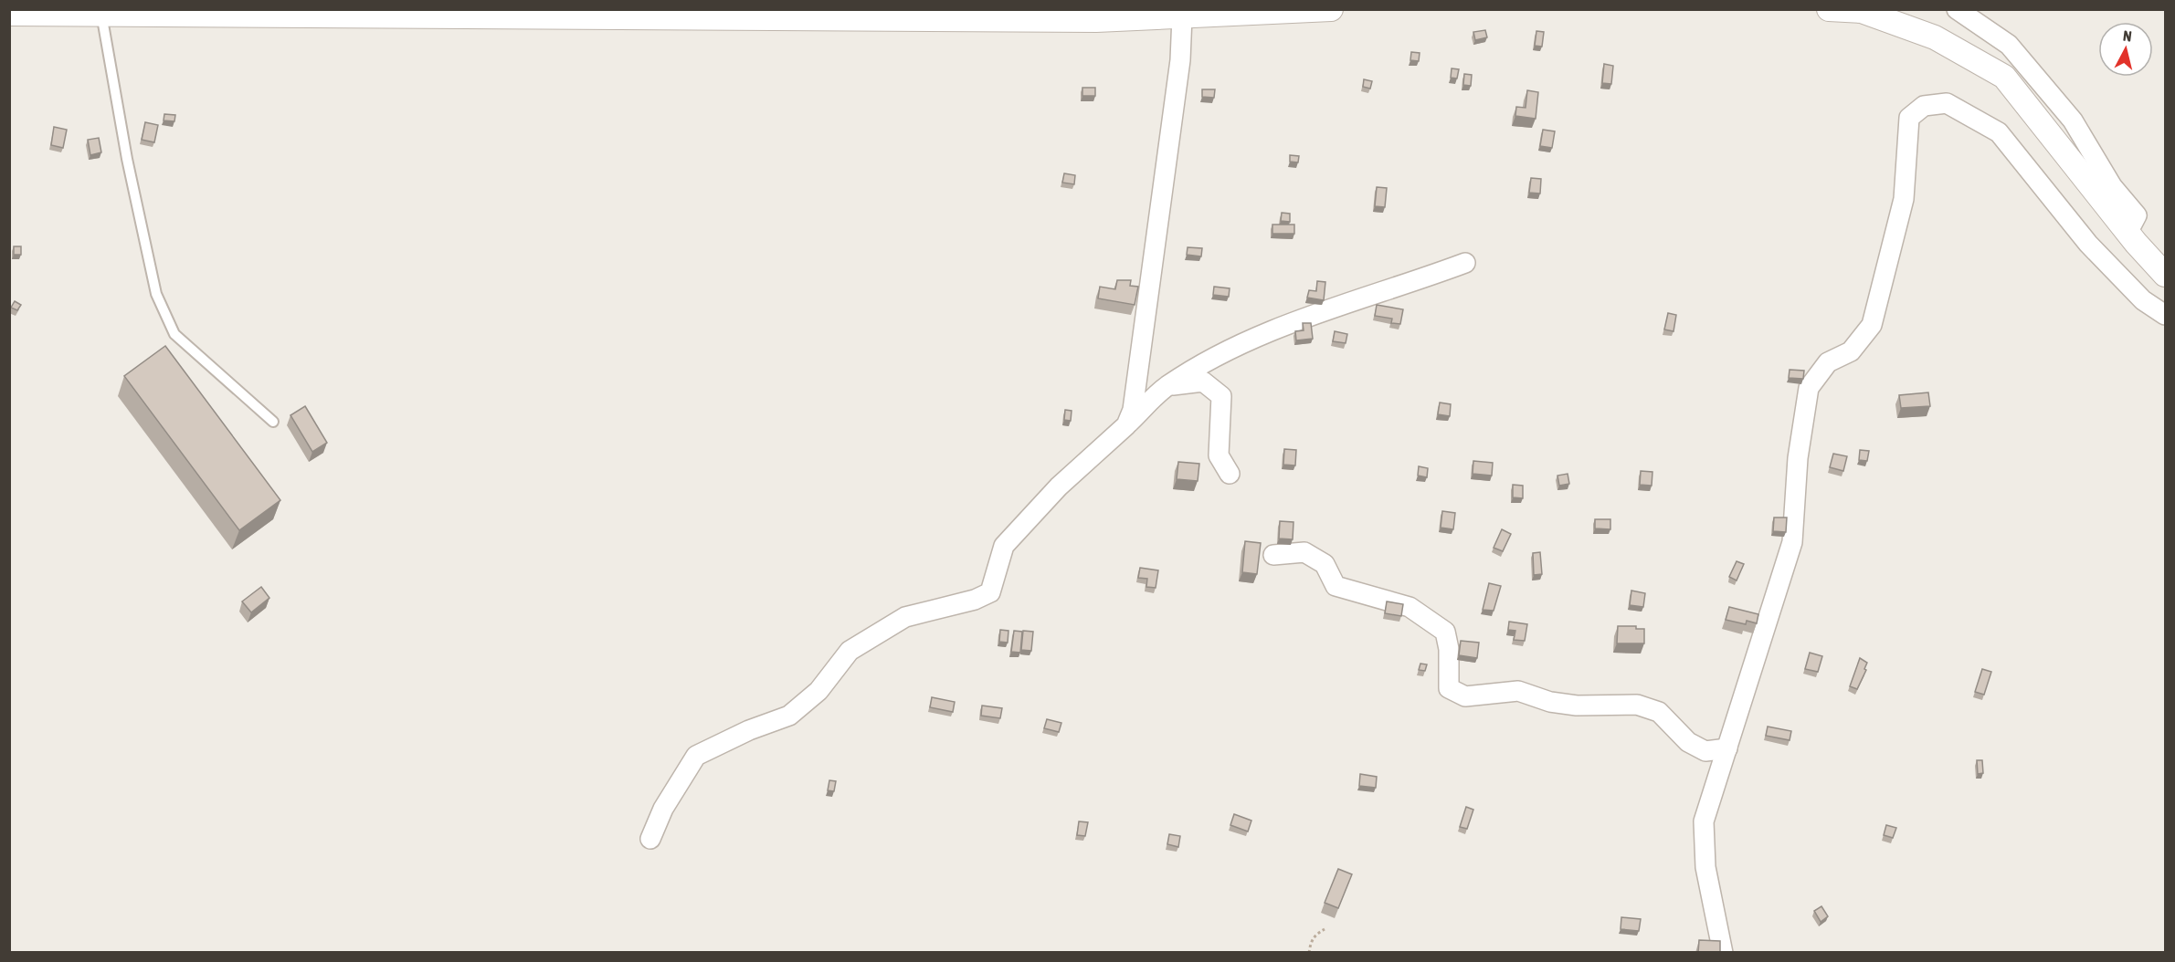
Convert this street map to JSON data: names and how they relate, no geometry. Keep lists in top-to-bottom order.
{
  "north": "top"
}
